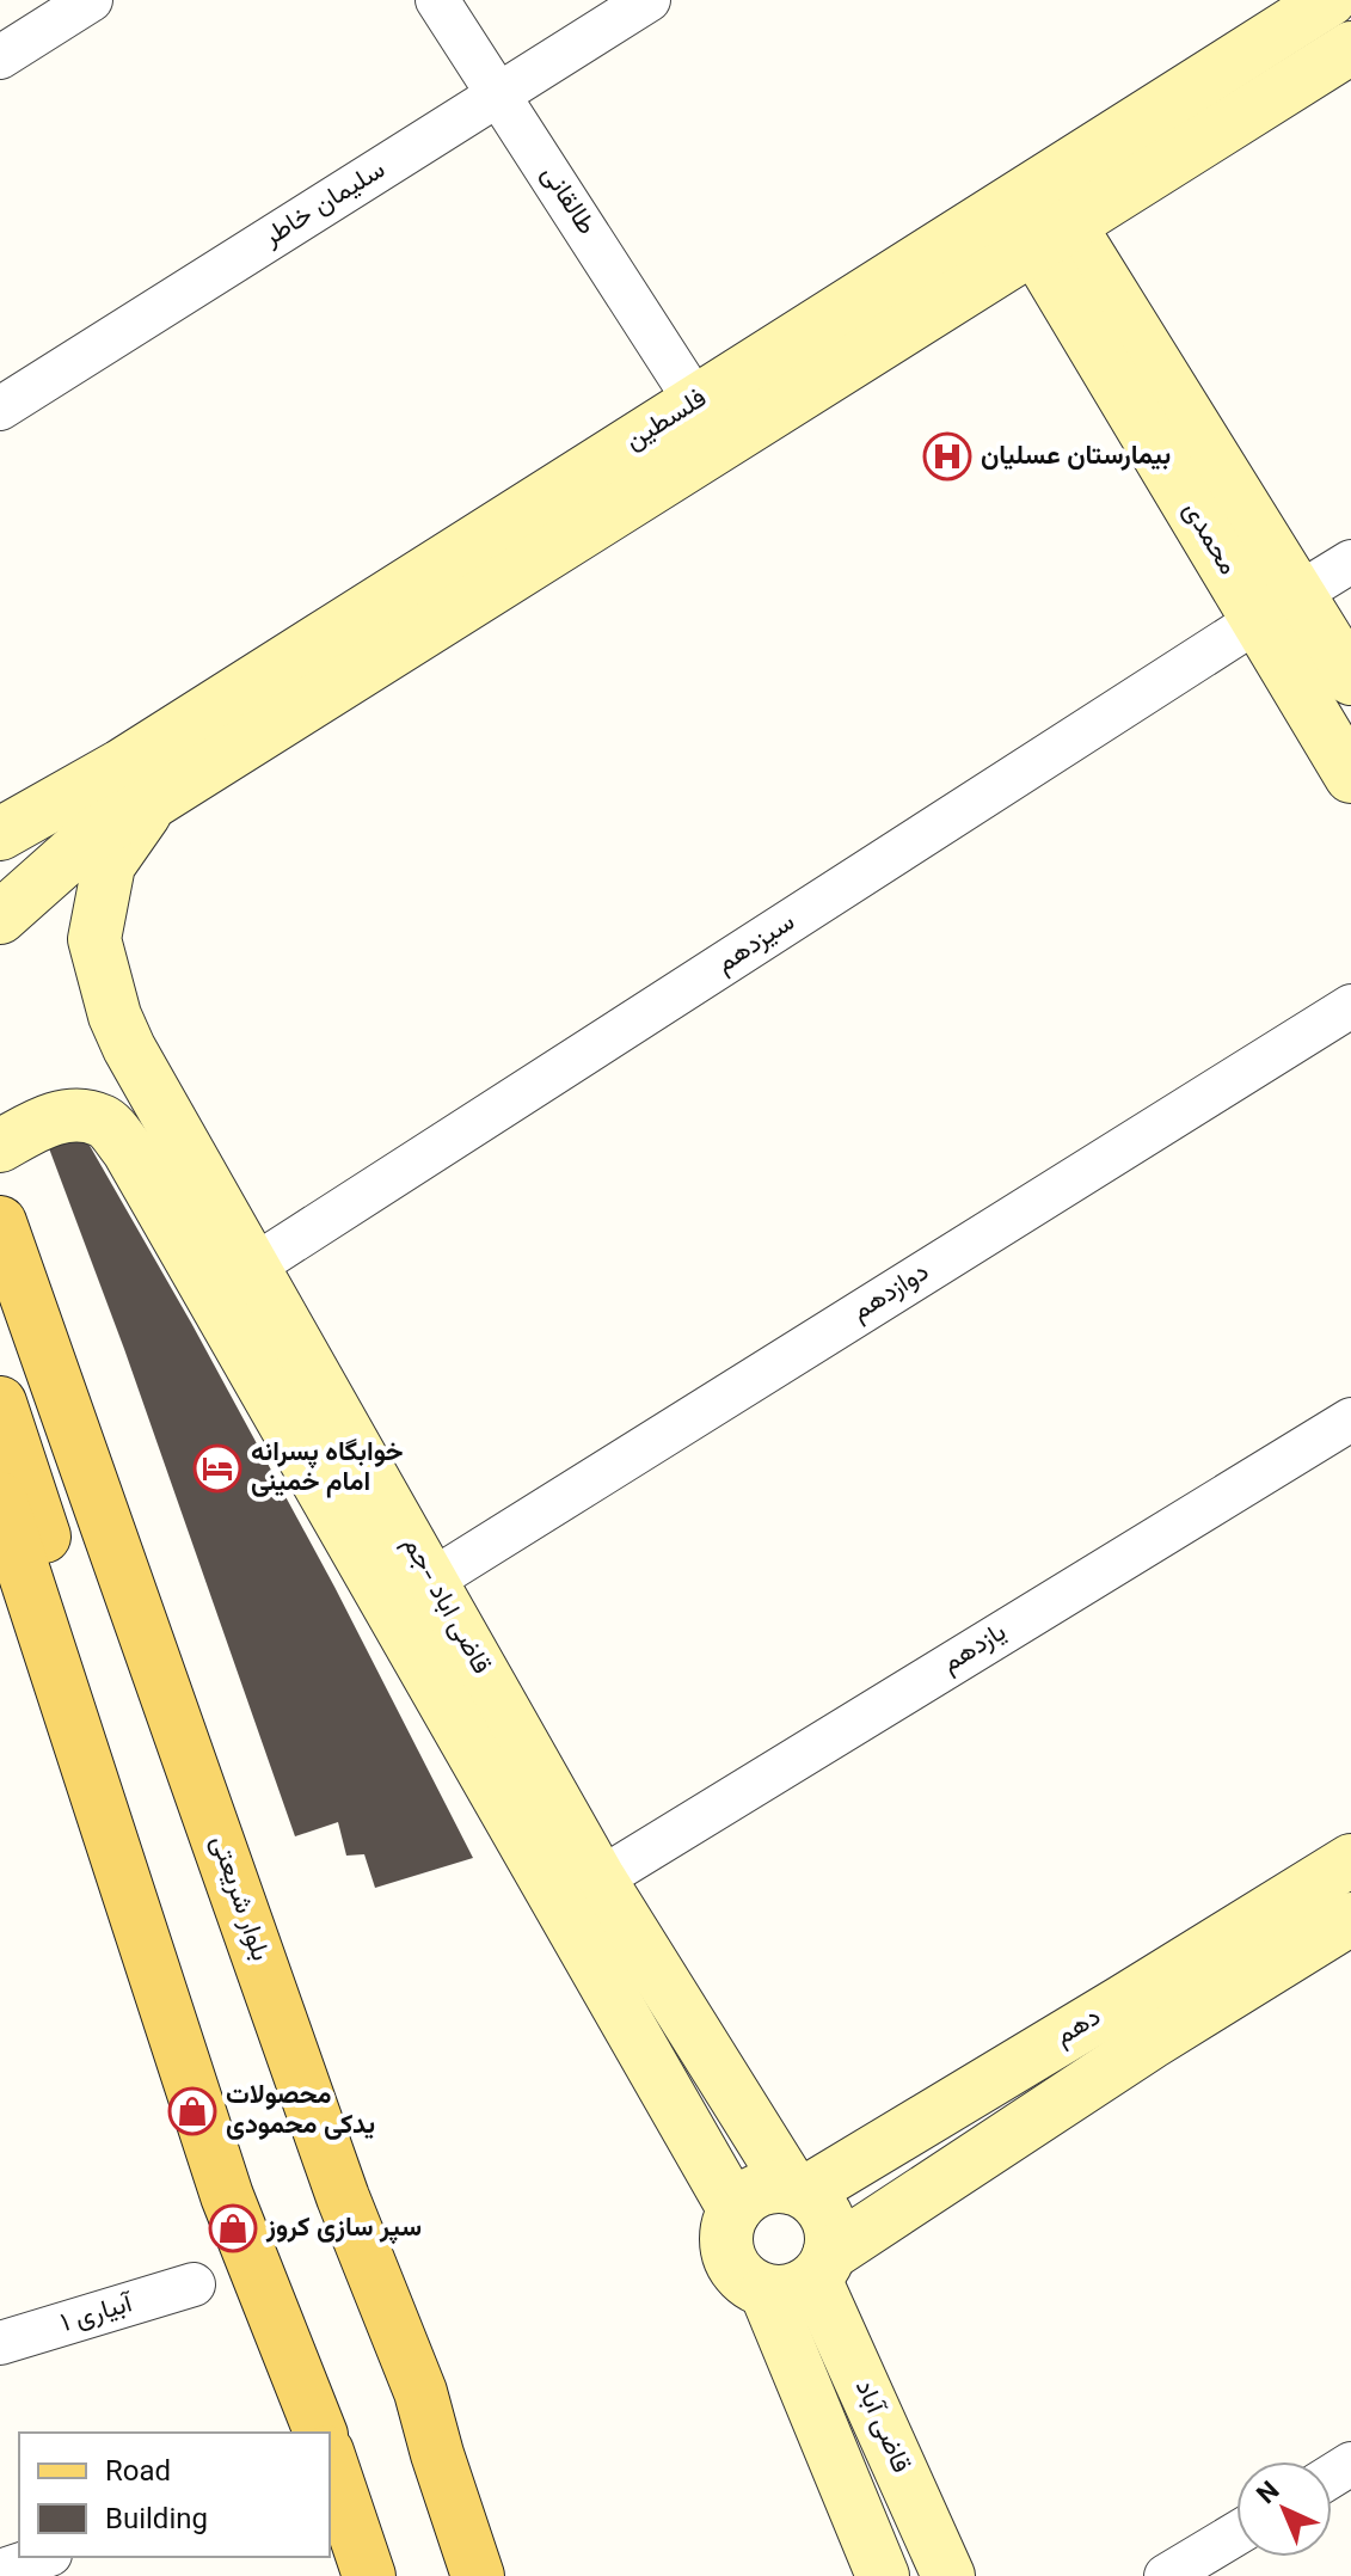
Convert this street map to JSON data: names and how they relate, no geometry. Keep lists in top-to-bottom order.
{
  "streets": {
    "main road": [
      "فلسطین",
      "محمدی",
      "قاضی اباد -جم",
      "بلوار شریعتی",
      "دهم",
      "قاضی آباد"
    ],
    "street": [
      "طالقانی",
      "سلیمان خاطر",
      "سیزدهم",
      "دوازدهم",
      "یازدهم",
      "آبیاری ۱"
    ]
  },
  "crossings": [
    ["طالقانی", "سلیمان خاطر"],
    ["طالقانی", "فلسطین"],
    ["فلسطین", "محمدی"],
    ["فلسطین", "قاضی اباد -جم"],
    ["محمدی", "سیزدهم"],
    ["سیزدهم", "قاضی اباد -جم"],
    ["دوازدهم", "قاضی اباد -جم"],
    ["قاضی اباد -جم", "یازدهم"],
    ["قاضی اباد -جم", "دهم"],
    ["قاضی اباد -جم", "قاضی آباد"],
    ["دهم", "قاضی آباد"]
  ],
  "places": {
    "hospital": ["بیمارستان عسلیان"],
    "hotel": ["خوابگاه پسرانه امام خمینی"],
    "shop": ["محصولات یدکی محمودی", "سپر سازی کروز"]
  },
  "legend": ["Road", "Building"],
  "north": "top left"
}
